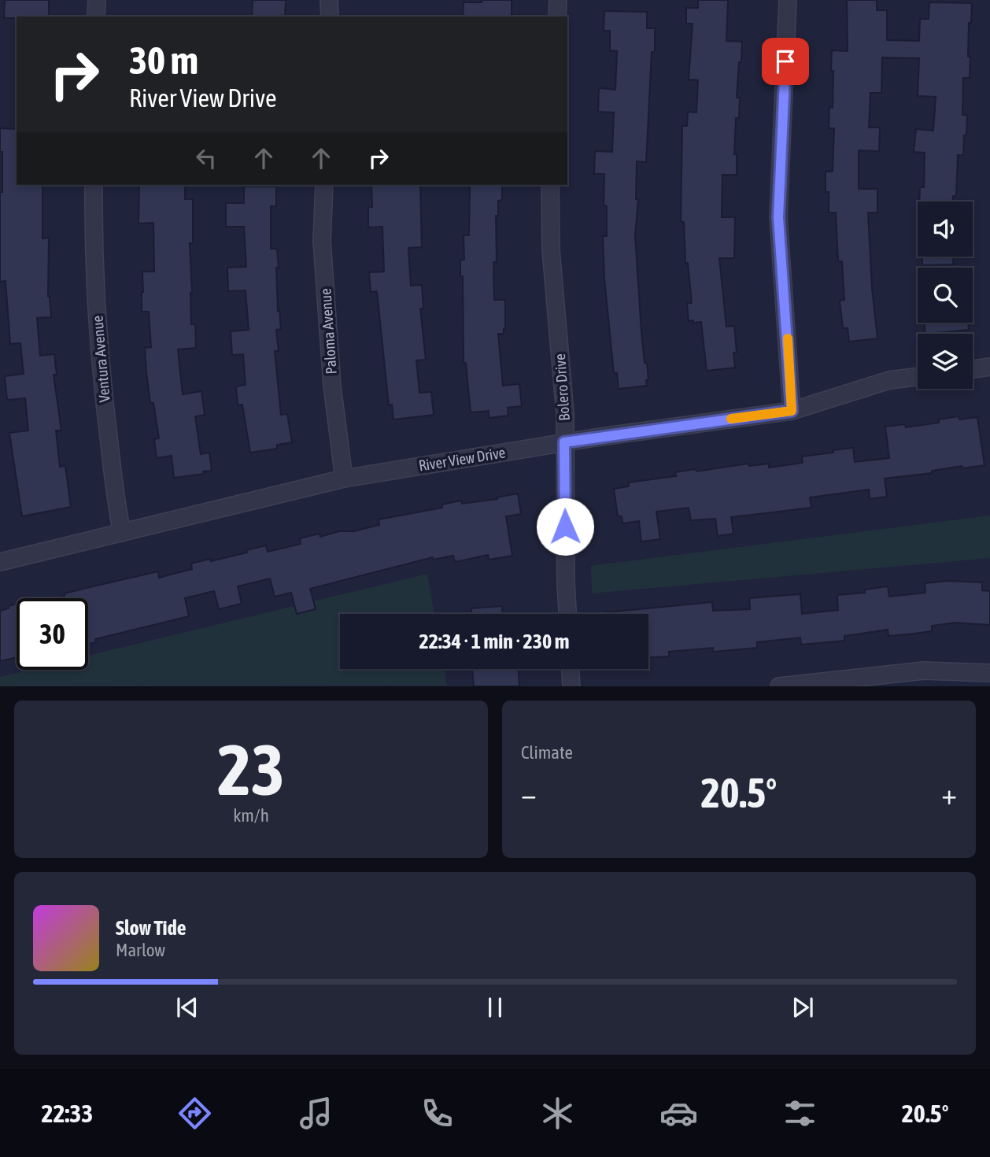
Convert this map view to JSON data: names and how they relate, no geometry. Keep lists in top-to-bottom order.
{
  "streets": {
    "street": [
      "Paloma Avenue",
      "Ventura Avenue",
      "Bolero Drive",
      "River View Drive"
    ]
  },
  "crossings": [
    ["Paloma Avenue", "River View Drive"],
    ["Ventura Avenue", "River View Drive"],
    ["Bolero Drive", "River View Drive"]
  ],
  "page": {
    "turn": ["30 m", "River View Drive"],
    "limit": "30",
    "trip": "22:34 · 1 min · 230 m",
    "tile": [
      ["23", "km/h"],
      "Climate"
    ],
    "heat": ["−", "20.5°", "+"],
    "song": ["Slow Tide", "Marlow"],
    "tabs": ["22:33", "20.5°"]
  }
}
